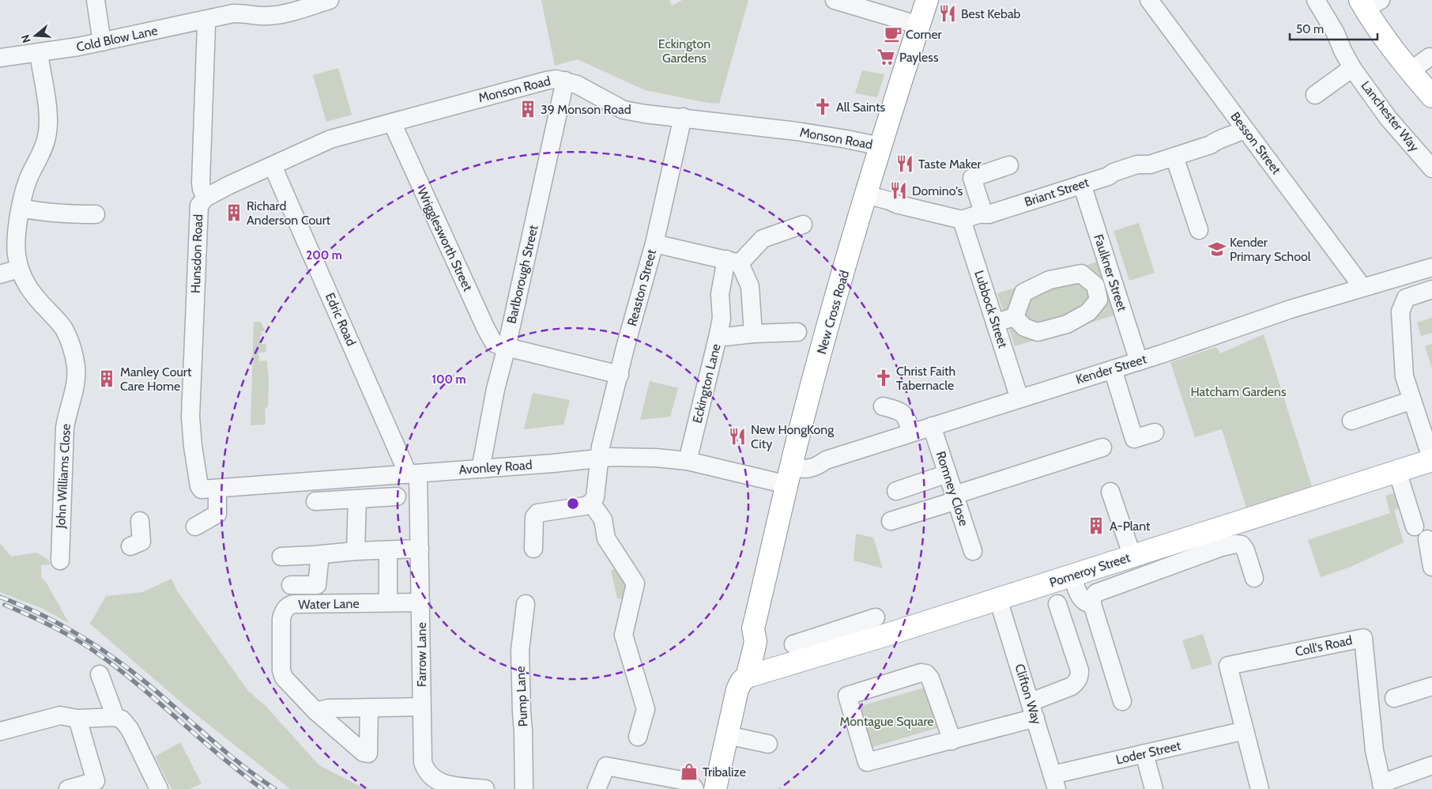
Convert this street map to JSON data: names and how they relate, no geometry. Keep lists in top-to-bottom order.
{
  "streets": {
    "main road": ["New Cross Road", "Pomeroy Street"],
    "street": [
      "Cold Blow Lane",
      "Monson Road",
      "Lanchester Way",
      "Besson Street",
      "Briant Street",
      "Wrigglesworth Street",
      "Hunsdon Road",
      "Faulkner Street",
      "Barlborough Street",
      "Reaston Street",
      "Lubbock Street",
      "Edric Road",
      "Kender Street",
      "Eckington Lane",
      "Avonley Road",
      "John Williams Close",
      "Romney Close",
      "Water Lane",
      "Coll's Road",
      "Farrow Lane",
      "Clifton Way",
      "Pump Lane",
      "Loder Street"
    ]
  },
  "crossings": [
    ["Cold Blow Lane", "Hunsdon Road"],
    ["Cold Blow Lane", "John Williams Close"],
    ["Monson Road", "Wrigglesworth Street"],
    ["Monson Road", "Hunsdon Road"],
    ["Monson Road", "Barlborough Street"],
    ["Monson Road", "Reaston Street"],
    ["Monson Road", "New Cross Road"],
    ["Monson Road", "Edric Road"],
    ["Besson Street", "Briant Street"],
    ["Besson Street", "Kender Street"],
    ["Briant Street", "Faulkner Street"],
    ["Briant Street", "Lubbock Street"],
    ["Wrigglesworth Street", "Barlborough Street"],
    ["Hunsdon Road", "Avonley Road"],
    ["Faulkner Street", "Kender Street"],
    ["Barlborough Street", "Avonley Road"],
    ["Reaston Street", "Avonley Road"],
    ["Lubbock Street", "Kender Street"],
    ["New Cross Road", "Kender Street"],
    ["New Cross Road", "Avonley Road"],
    ["New Cross Road", "Pomeroy Street"],
    ["Edric Road", "Avonley Road"],
    ["Edric Road", "Farrow Lane"],
    ["Kender Street", "Avonley Road"],
    ["Kender Street", "Romney Close"],
    ["Eckington Lane", "Avonley Road"],
    ["Avonley Road", "Farrow Lane"],
    ["Pomeroy Street", "Clifton Way"],
    ["Water Lane", "Farrow Lane"],
    ["Coll's Road", "Loder Street"],
    ["Clifton Way", "Loder Street"]
  ],
  "parks": ["Eckington Gardens", "Hatcham Gardens", "Montague Square"],
  "places": {
    "restaurant": [
      "Best Kebab",
      "Taste Maker",
      "Domino's",
      "New HongKong City"
    ],
    "cafe": ["Corner"],
    "supermarket": ["Payless"],
    "church": ["All Saints", "Christ Faith Tabernacle"],
    "building": [
      "39 Monson Road",
      "Richard Anderson Court",
      "Manley Court Care Home",
      "A-Plant"
    ],
    "school or university": ["Kender Primary School"],
    "shop": ["Tribalize"]
  },
  "scale_bar": "50 m",
  "north": "left",
  "rings": ["200 m", "100 m"]
}
